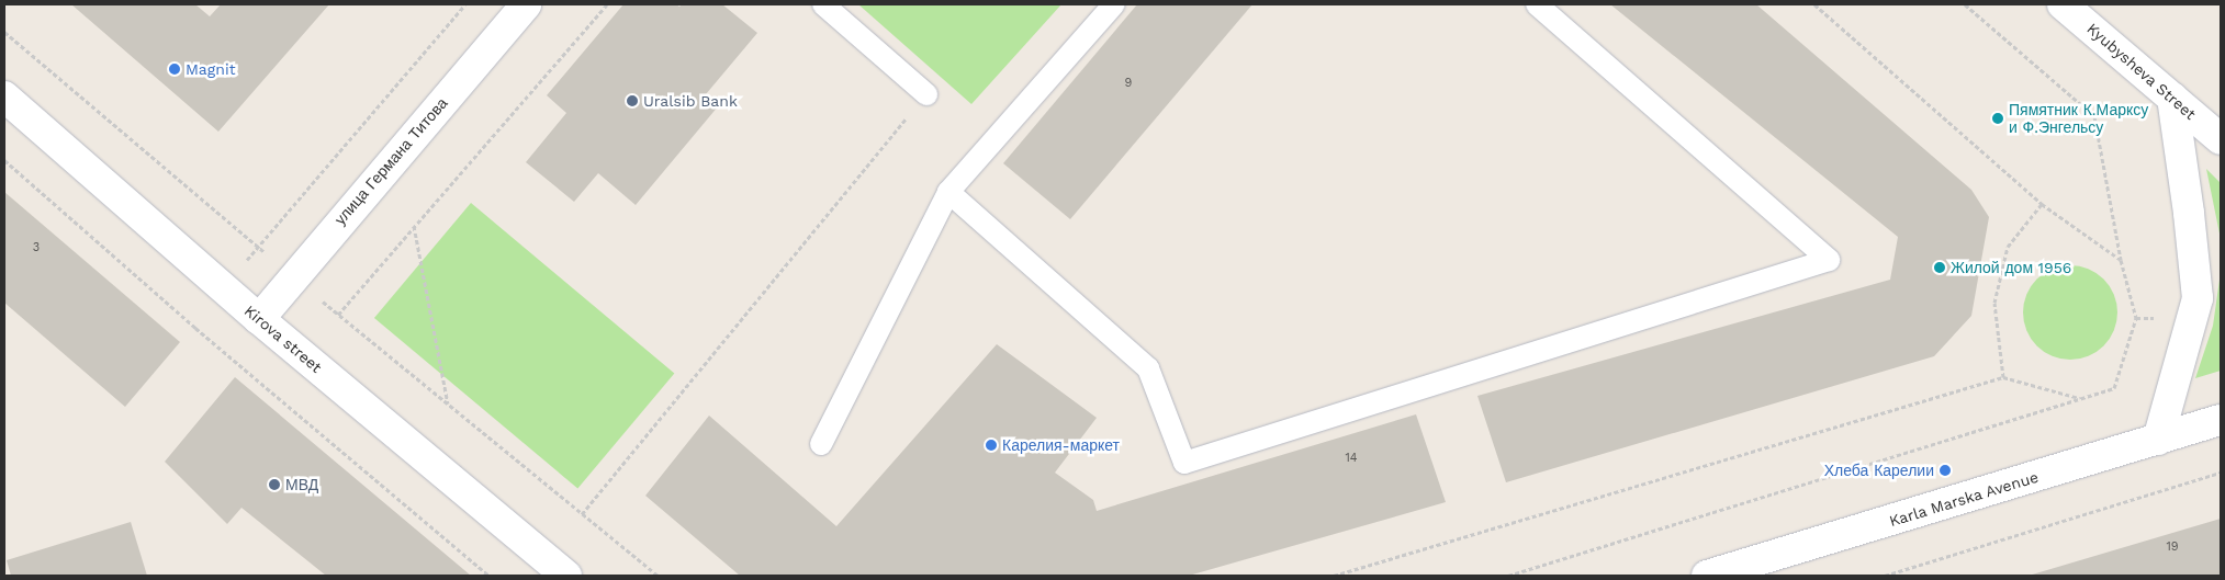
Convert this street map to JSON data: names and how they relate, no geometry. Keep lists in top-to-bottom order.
{
  "streets": {
    "main road": [
      "Kyubysheva Street",
      "улица Германа Титова",
      "Kirova street",
      "Karla Marska Avenue"
    ]
  },
  "crossings": [
    ["улица Германа Титова", "Kirova street"]
  ],
  "places": [
    "Magnit",
    "Uralsib Bank",
    "Пямятник К.Марксу и Ф.Энгельсу",
    "Жилой дом 1956",
    "Карелия-маркет",
    "Хлеба Карелии",
    "МВД"
  ],
  "house_numbers": [
    "9",
    "3",
    "14",
    "19"
  ]
}
